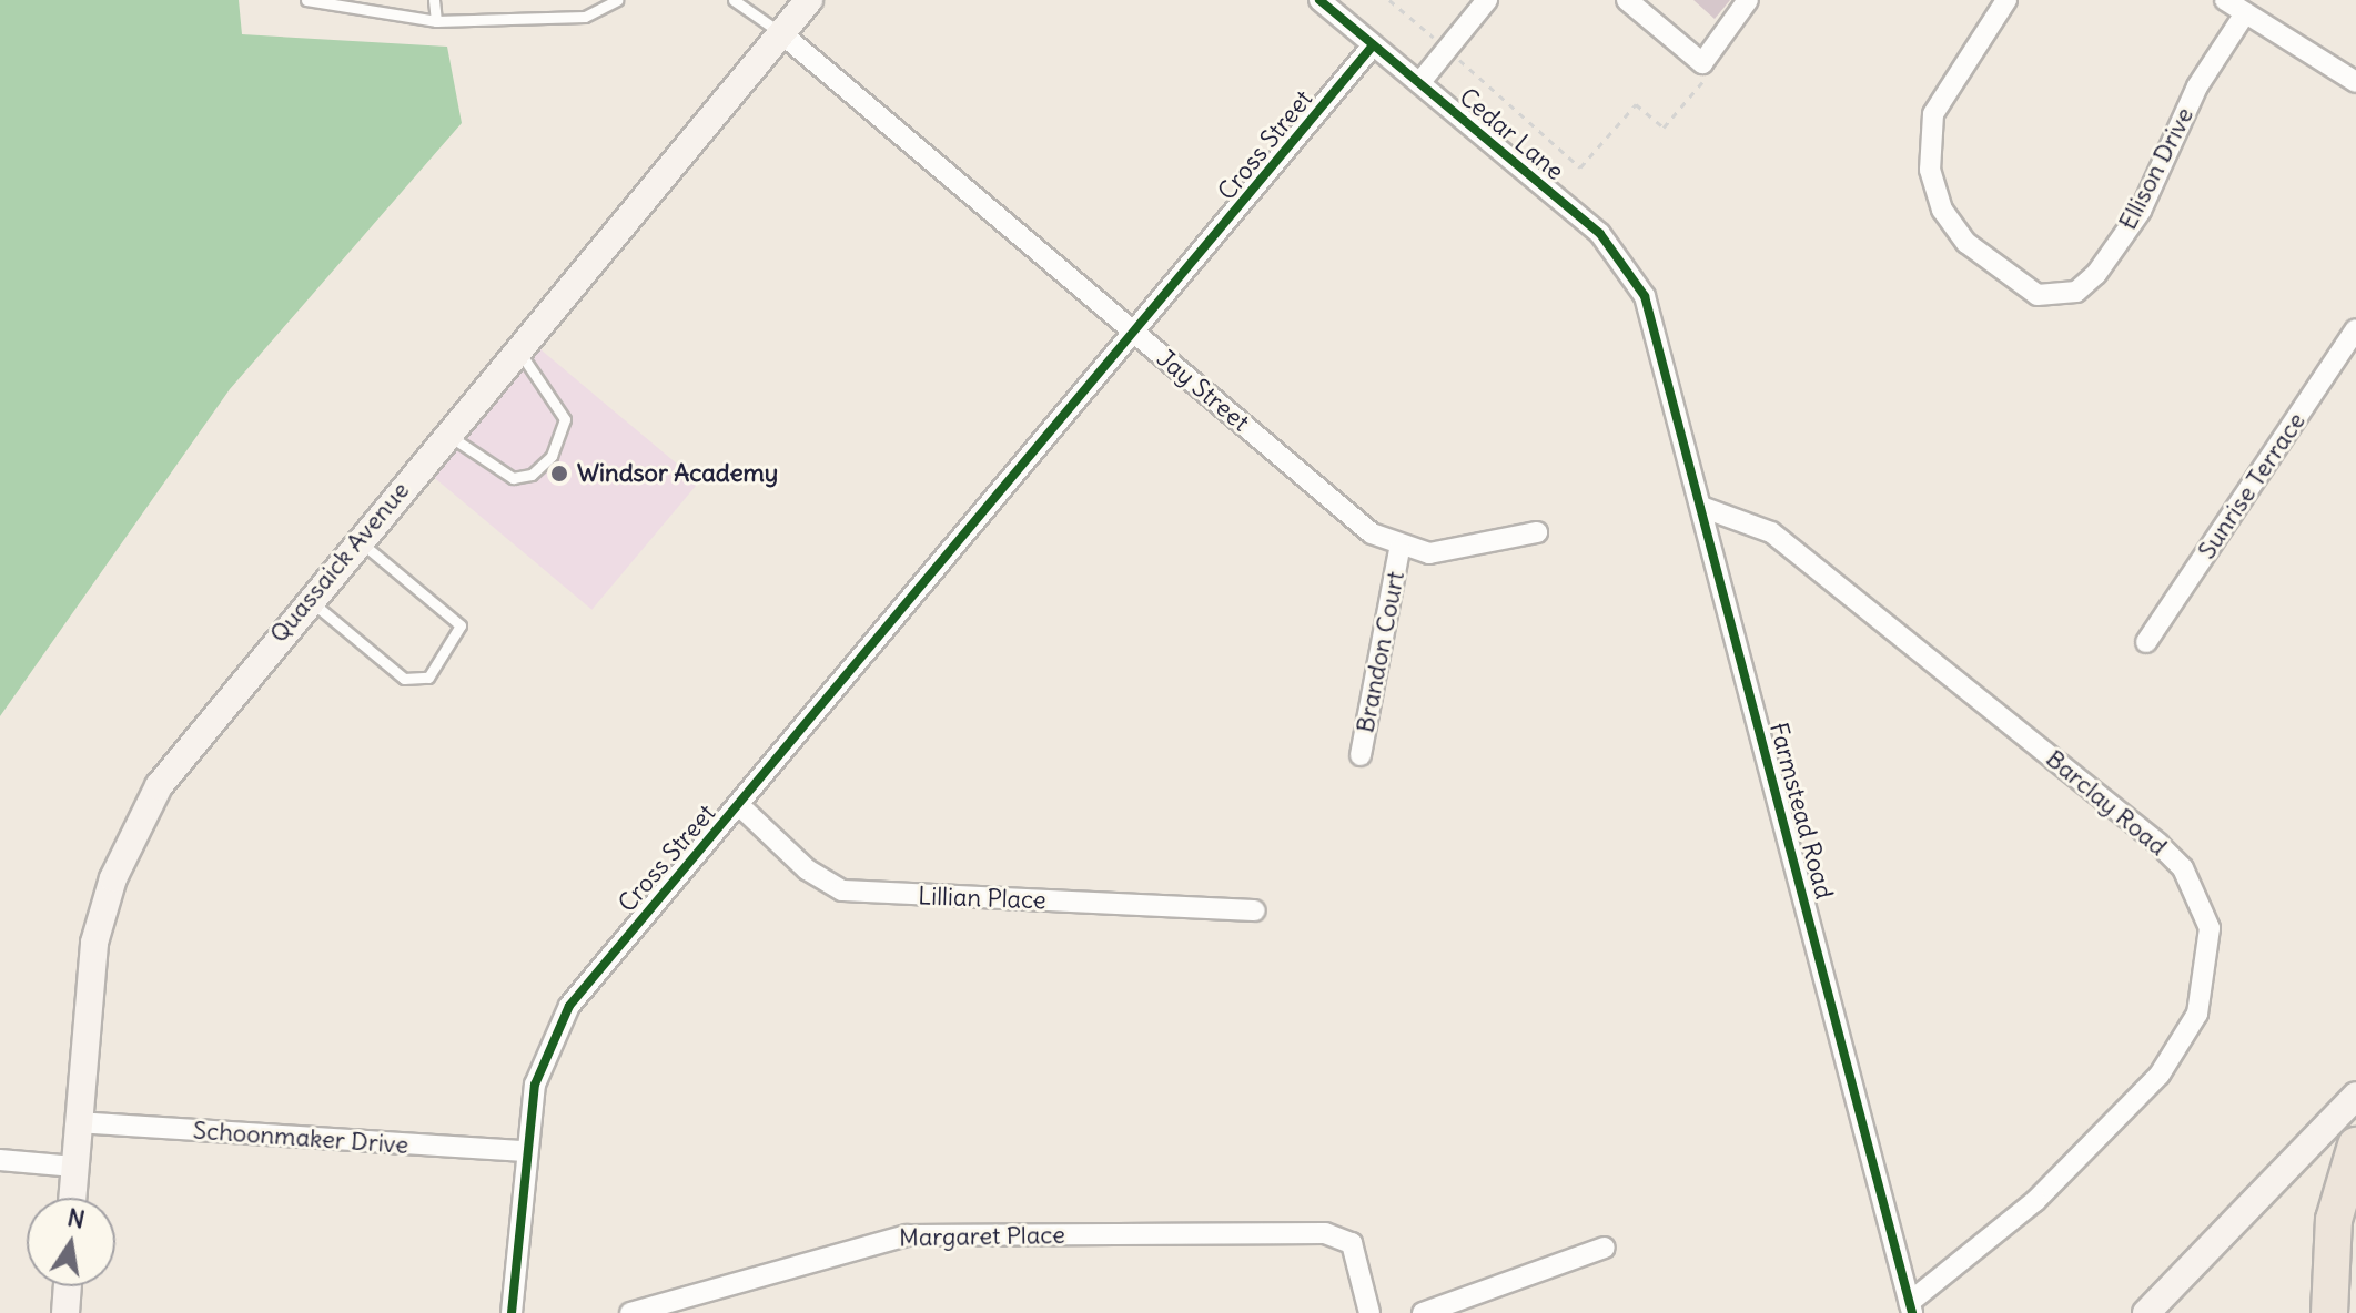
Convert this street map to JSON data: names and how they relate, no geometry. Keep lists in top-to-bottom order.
{
  "streets": {
    "main road": ["Quassaick Avenue"],
    "street": [
      "Cedar Lane",
      "Cross Street",
      "Ellison Drive",
      "Jay Street",
      "Sunrise Terrace",
      "Brandon Court",
      "Barclay Road",
      "Farmstead Road",
      "Lillian Place",
      "Schoonmaker Drive",
      "Margaret Place"
    ]
  },
  "crossings": [
    ["Cedar Lane", "Cross Street"],
    ["Cedar Lane", "Farmstead Road"],
    ["Cross Street", "Jay Street"],
    ["Cross Street", "Lillian Place"],
    ["Cross Street", "Schoonmaker Drive"],
    ["Jay Street", "Quassaick Avenue"],
    ["Jay Street", "Brandon Court"],
    ["Quassaick Avenue", "Schoonmaker Drive"],
    ["Barclay Road", "Farmstead Road"]
  ],
  "places": ["Windsor Academy"],
  "north": "top"
}
